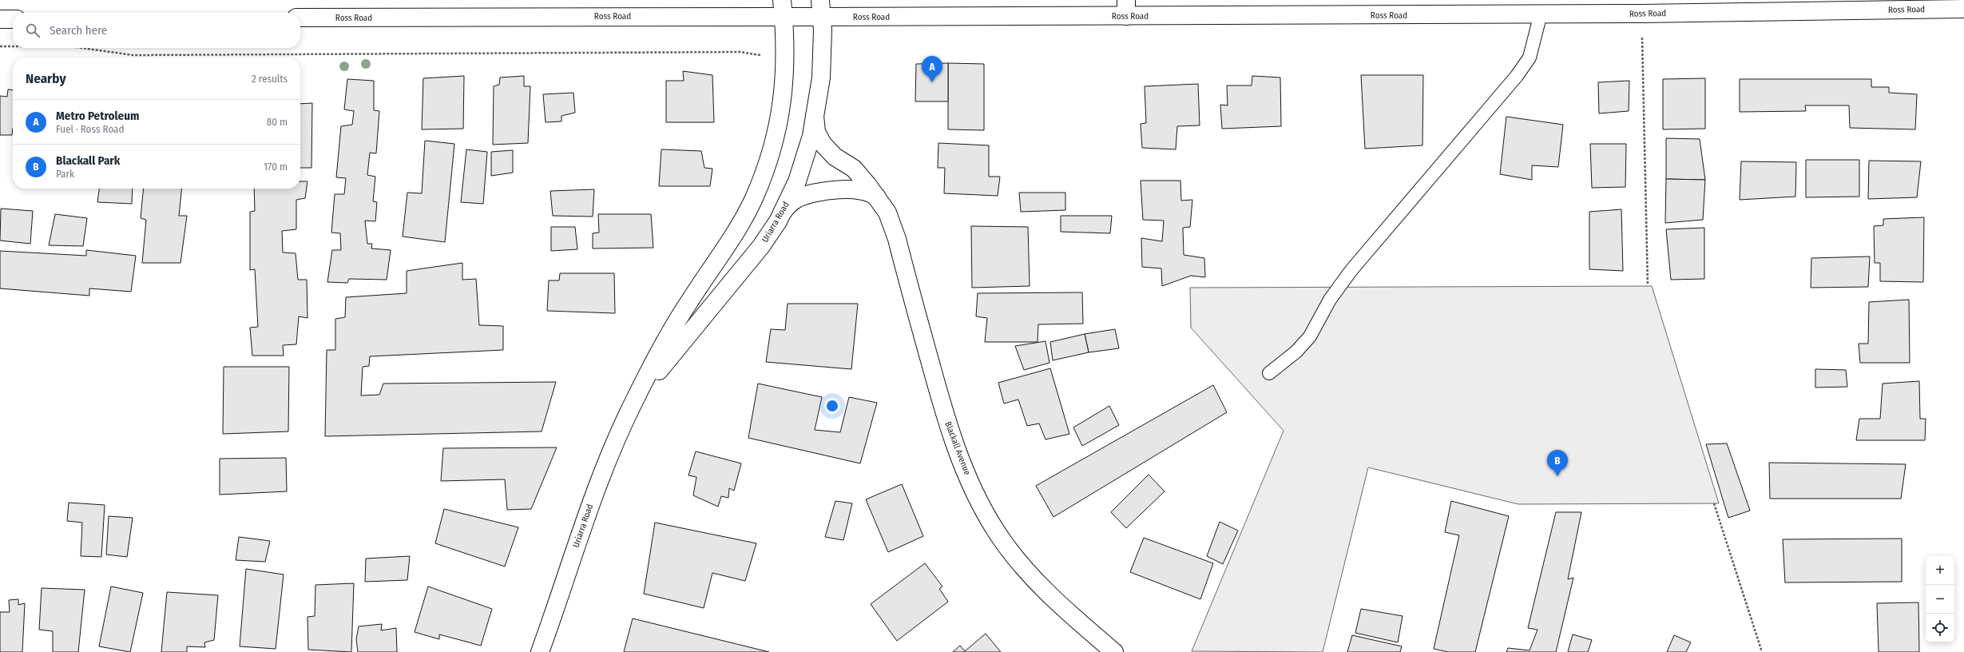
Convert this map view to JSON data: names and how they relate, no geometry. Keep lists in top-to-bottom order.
{
  "streets": {
    "street": ["Ross Road", "Uriarra Road", "Blackall Avenue"]
  },
  "crossings": [
    ["Ross Road", "Uriarra Road"],
    ["Uriarra Road", "Blackall Avenue"]
  ],
  "page": {
    "search": "Search here",
    "pins": ["A", "B"],
    "heading": ["Nearby", "2 results"],
    "list": [
      {
        "mark": "A",
        "name": "Metro Petroleum",
        "note": "Fuel · Ross Road",
        "value": "80 m"
      },
      {
        "mark": "B",
        "name": "Blackall Park",
        "note": "Park",
        "value": "170 m"
      }
    ],
    "map_buttons": ["+", "−"]
  }
}
